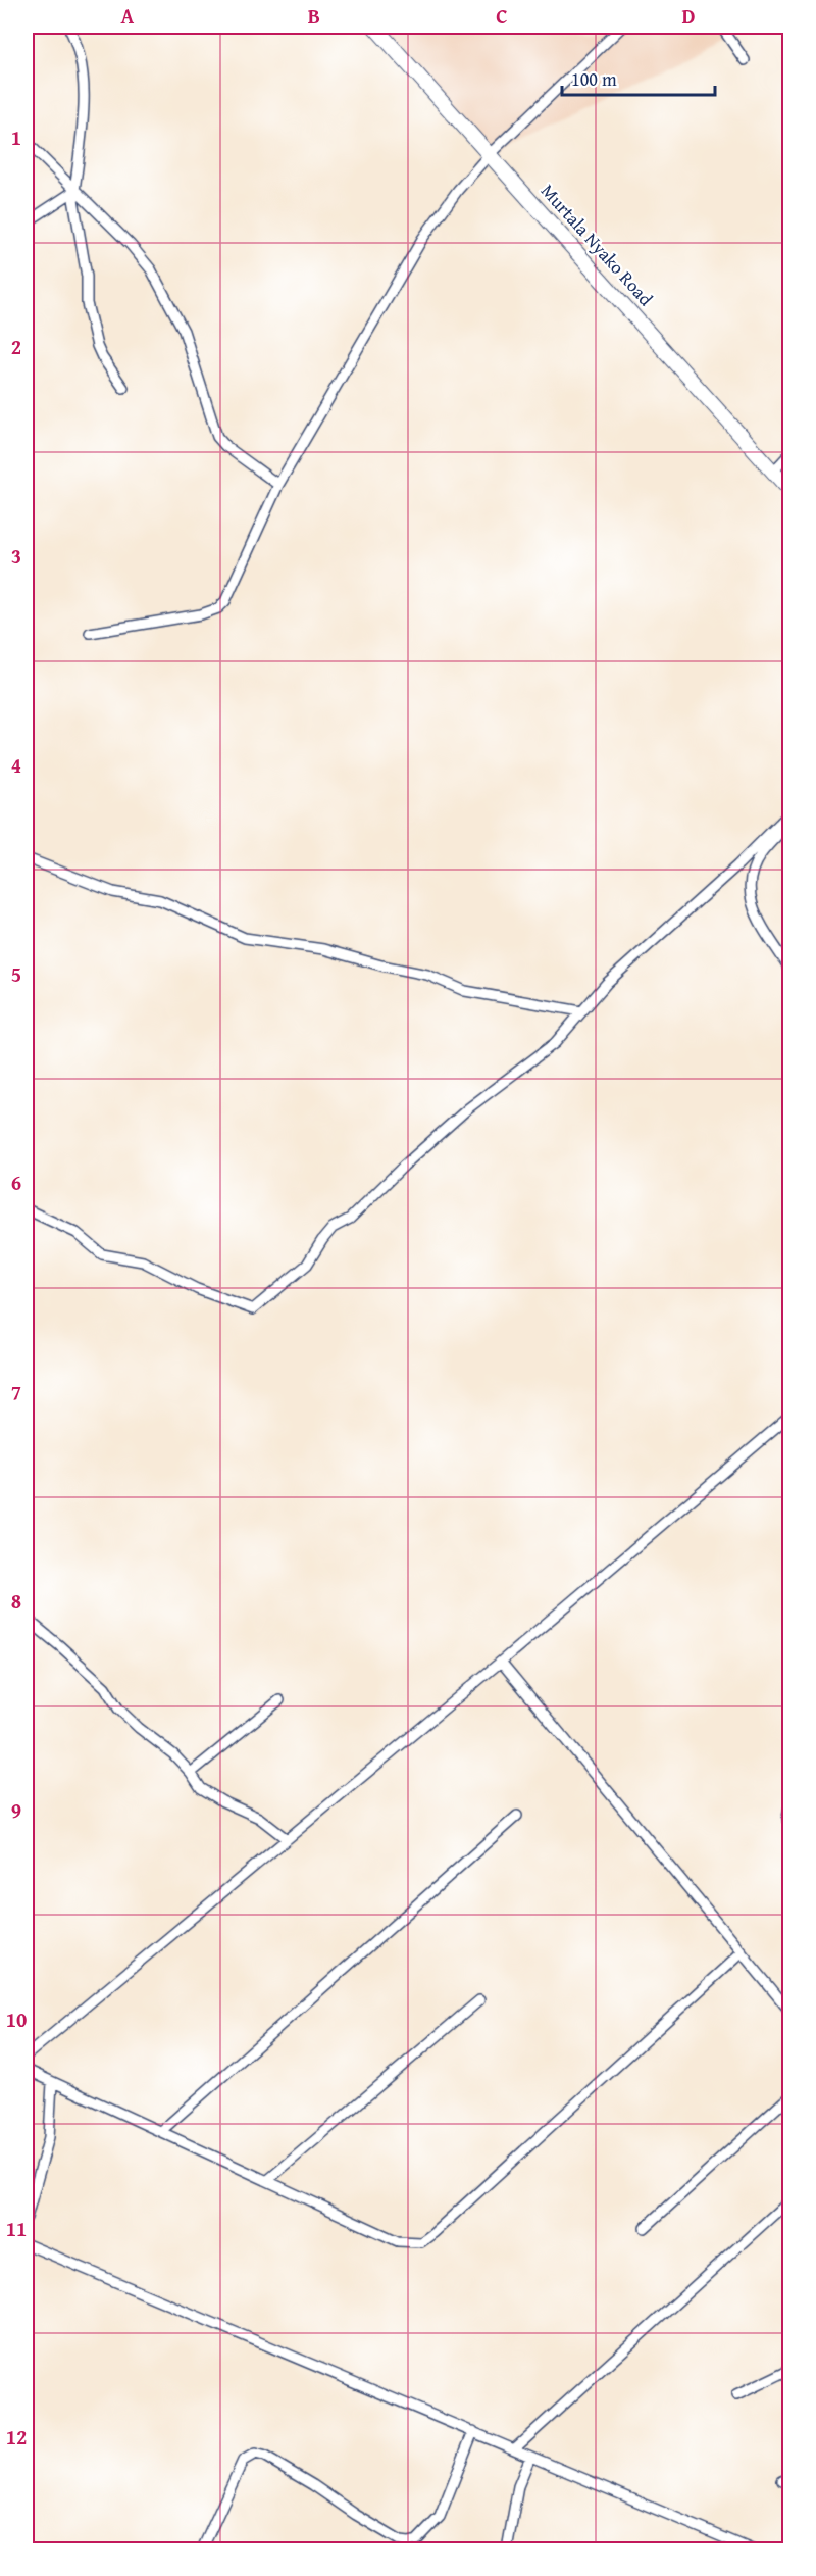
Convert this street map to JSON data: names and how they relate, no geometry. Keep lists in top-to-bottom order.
{
  "streets": {
    "street": ["Murtala Nyako Road"]
  },
  "scale_bar": "100 m",
  "grid": {
    "columns": [
      "A",
      "B",
      "C",
      "D"
    ],
    "rows": [
      "1",
      "2",
      "3",
      "4",
      "5",
      "6",
      "7",
      "8",
      "9",
      "10",
      "11",
      "12"
    ]
  }
}
